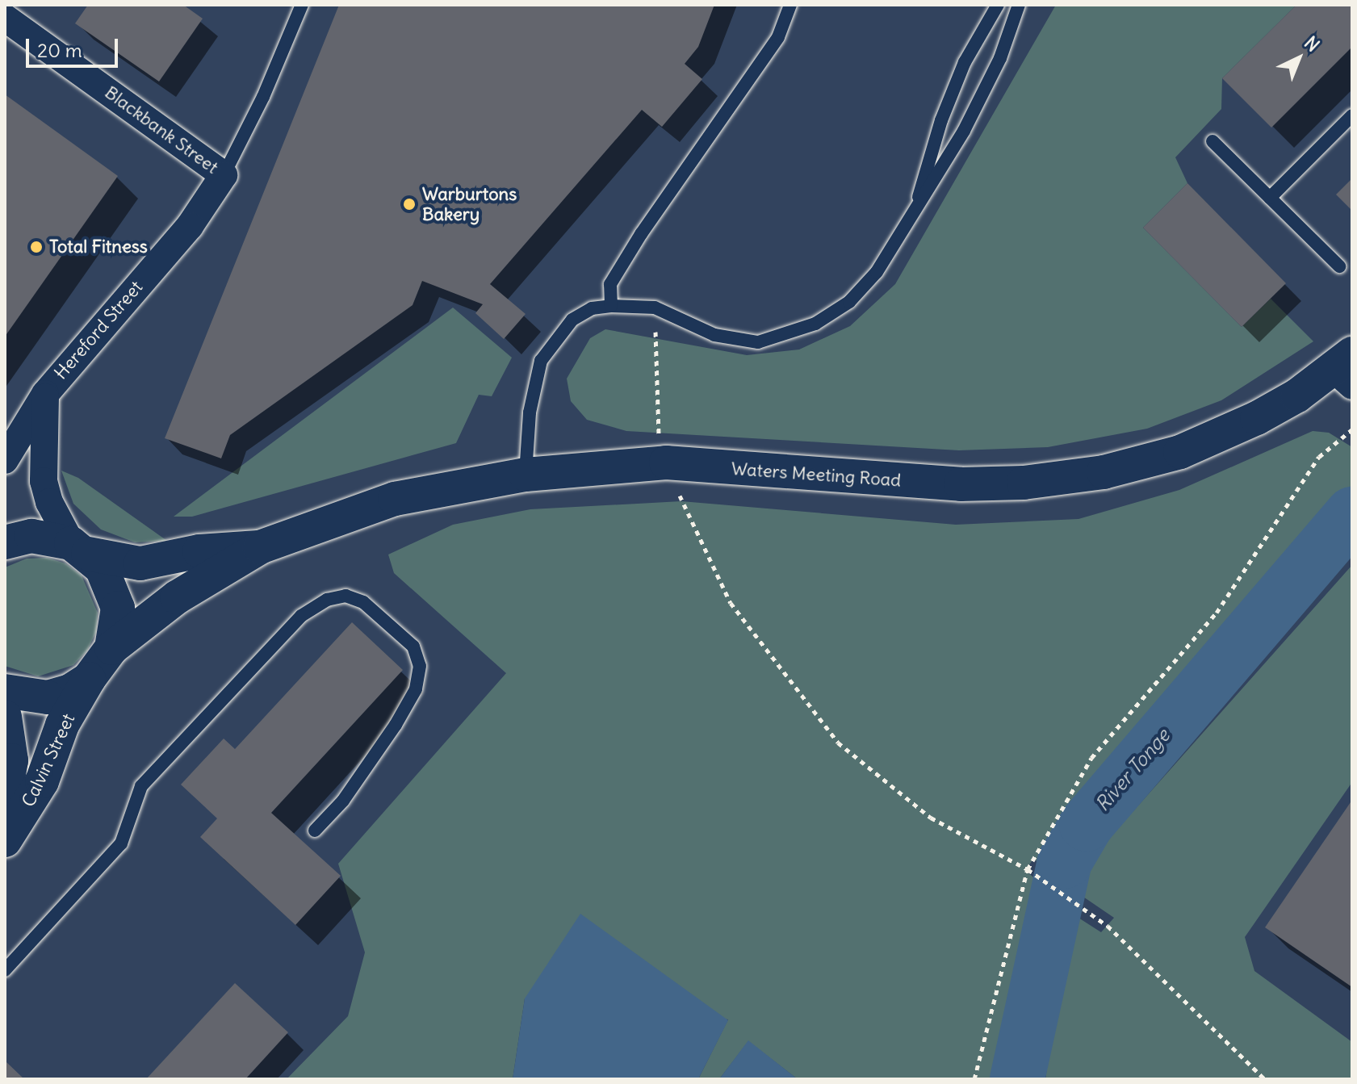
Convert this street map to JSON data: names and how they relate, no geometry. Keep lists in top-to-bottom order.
{
  "streets": {
    "street": [
      "Blackbank Street",
      "Hereford Street",
      "Waters Meeting Road",
      "Calvin Street"
    ]
  },
  "crossings": [
    ["Blackbank Street", "Hereford Street"],
    ["Hereford Street", "Waters Meeting Road"],
    ["Waters Meeting Road", "Calvin Street"]
  ],
  "water": ["River Tonge"],
  "places": ["Warburtons Bakery", "Total Fitness"],
  "scale_bar": "20 m",
  "north": "top right"
}
